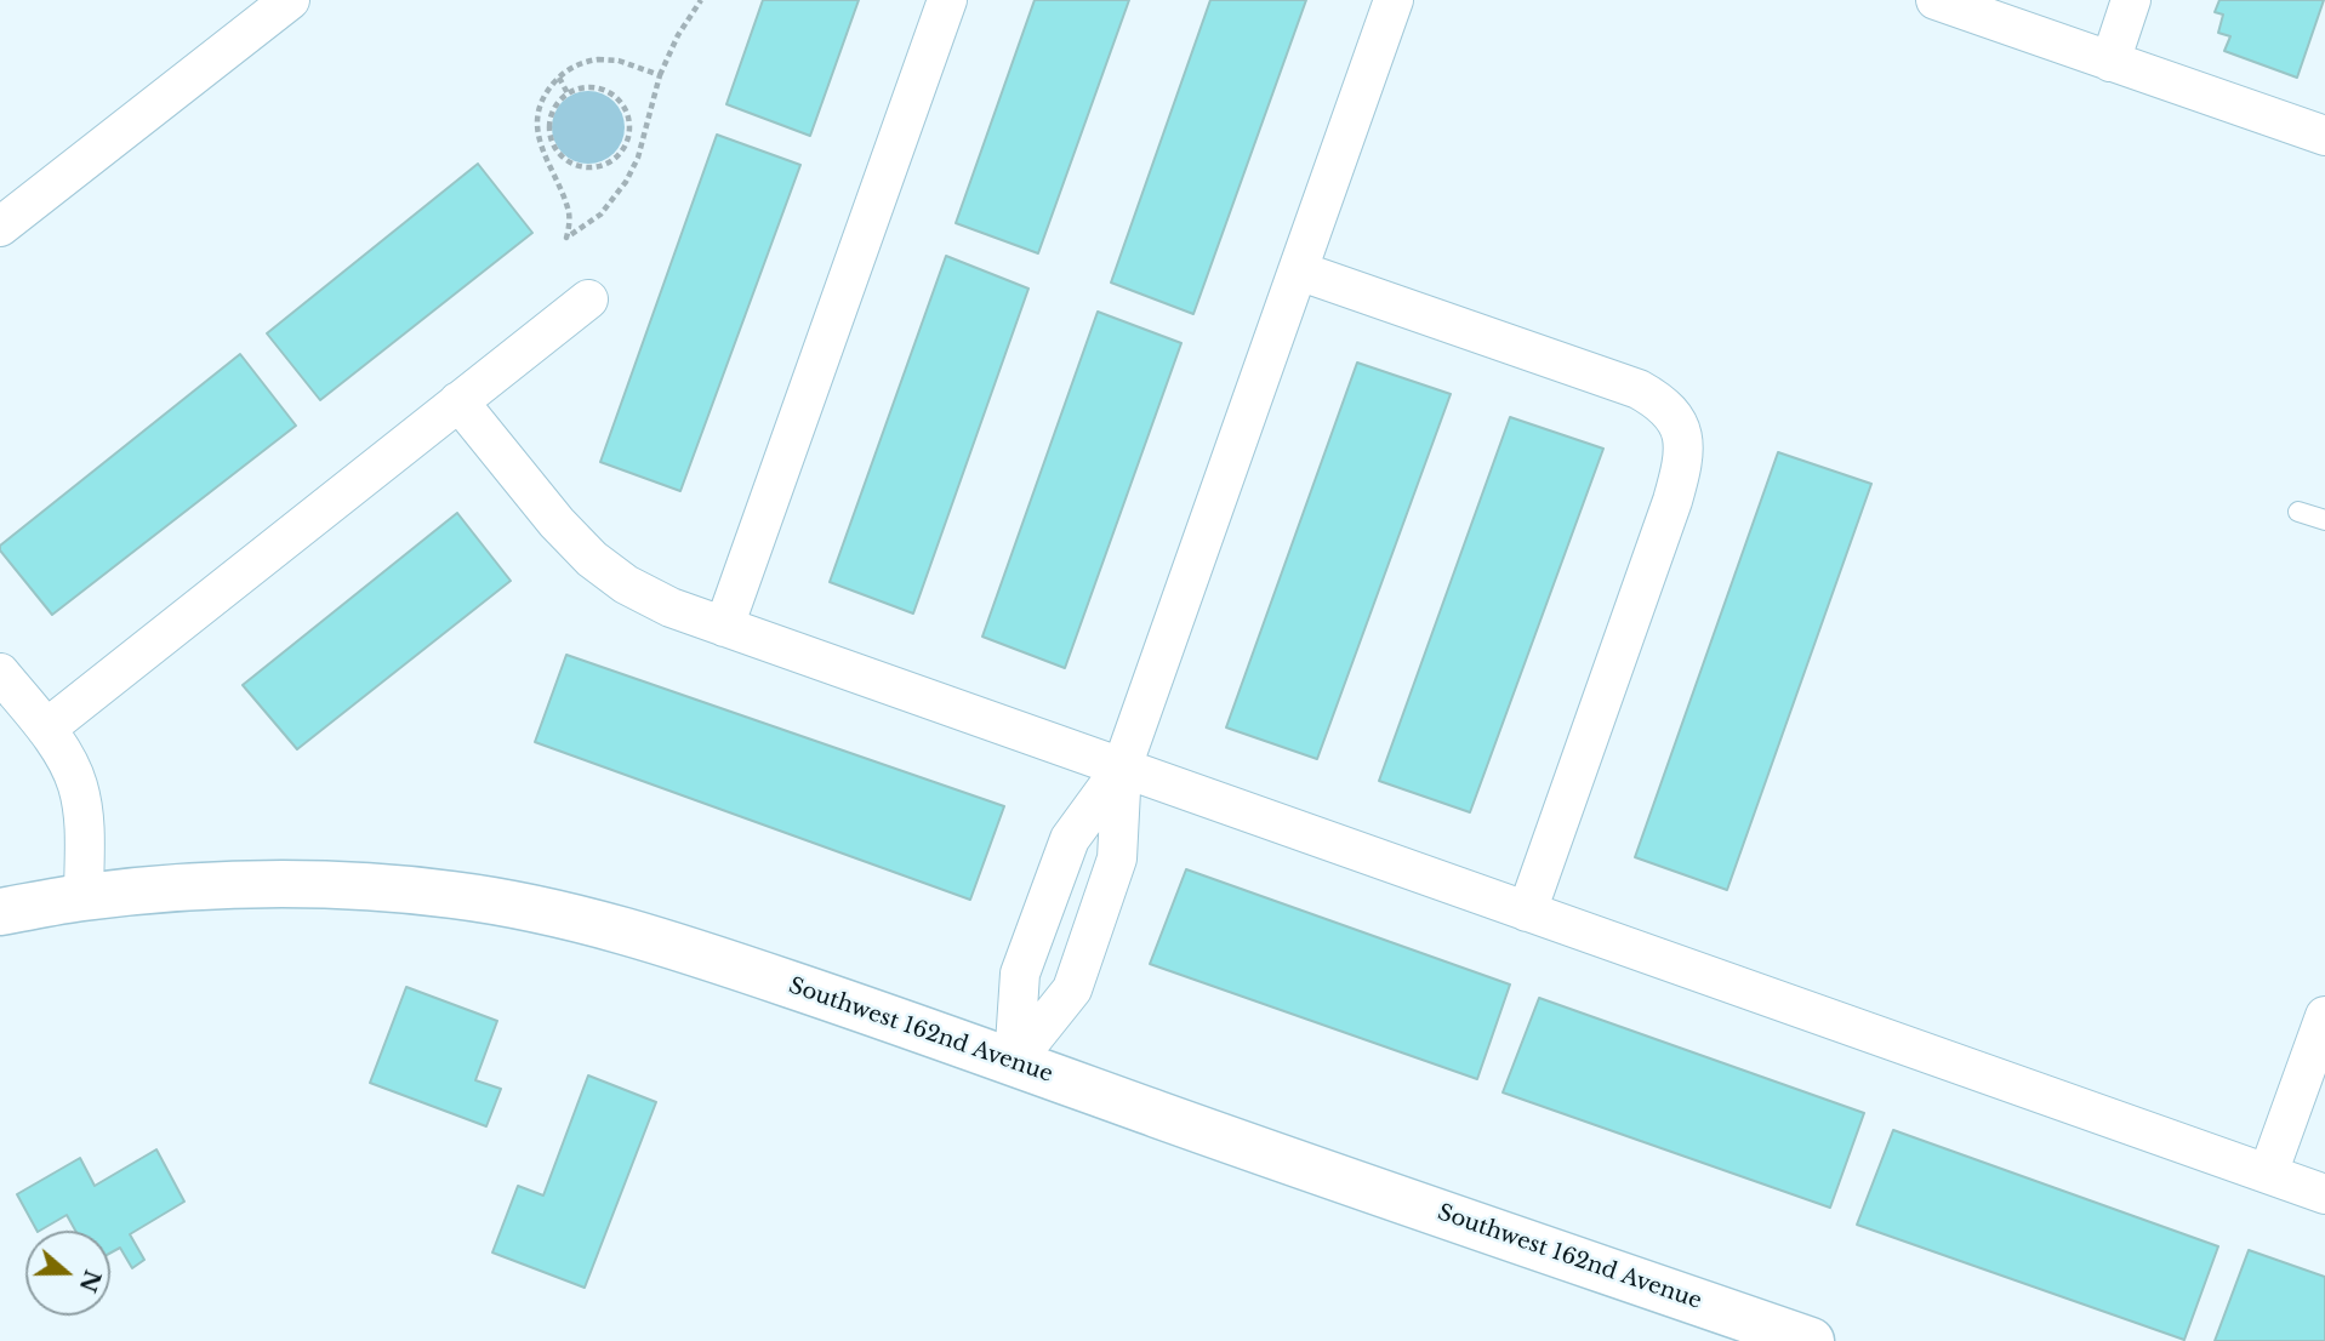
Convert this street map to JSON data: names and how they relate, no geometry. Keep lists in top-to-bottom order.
{
  "streets": {
    "street": ["Southwest 162nd Avenue"]
  },
  "north": "right"
}
